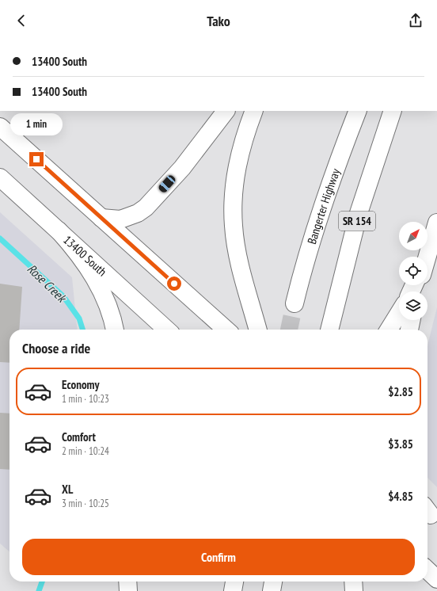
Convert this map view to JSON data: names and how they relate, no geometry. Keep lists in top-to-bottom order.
{
  "streets": {
    "main road": ["Bangerter Highway", "SR 154", "13400 South"]
  },
  "water": ["Rose Creek"],
  "north": "top right",
  "page": {
    "header": "Tako",
    "banner": ["13400 South", "13400 South"],
    "bubble": "1 min",
    "heading": "Choose a ride",
    "list": [
      {
        "name": "Economy",
        "note": "1 min · 10:23",
        "value": "$2.85"
      },
      {
        "name": "Comfort",
        "note": "2 min · 10:24",
        "value": "$3.85"
      },
      {
        "name": "XL",
        "note": "3 min · 10:25",
        "value": "$4.85"
      }
    ],
    "buttons": "Confirm"
  }
}
